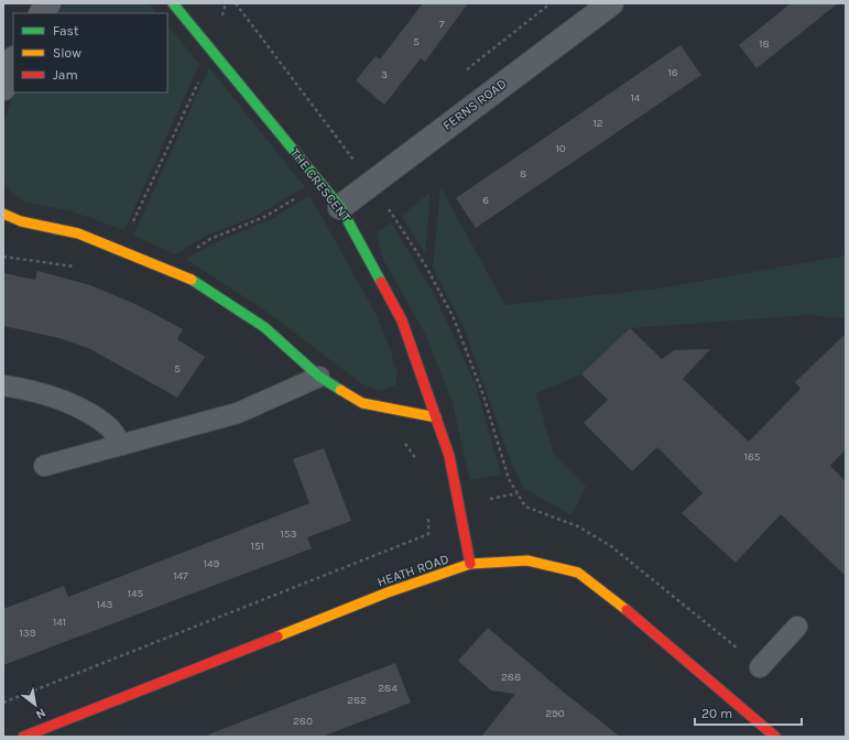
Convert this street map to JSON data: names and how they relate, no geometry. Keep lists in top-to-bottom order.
{
  "streets": {
    "street": ["FERNS ROAD", "THE CRESCENT", "HEATH ROAD"]
  },
  "crossings": [
    ["FERNS ROAD", "THE CRESCENT"],
    ["THE CRESCENT", "HEATH ROAD"]
  ],
  "house_numbers": [
    "7",
    "5",
    "18",
    "16",
    "3",
    "14",
    "12",
    "10",
    "8",
    "6",
    "5",
    "165",
    "153",
    "151",
    "149",
    "147",
    "145",
    "143",
    "141",
    "139",
    "288",
    "284",
    "282",
    "290",
    "280"
  ],
  "legend": ["Fast", "Slow", "Jam"],
  "scale_bar": "20 m",
  "north": "bottom right"
}
